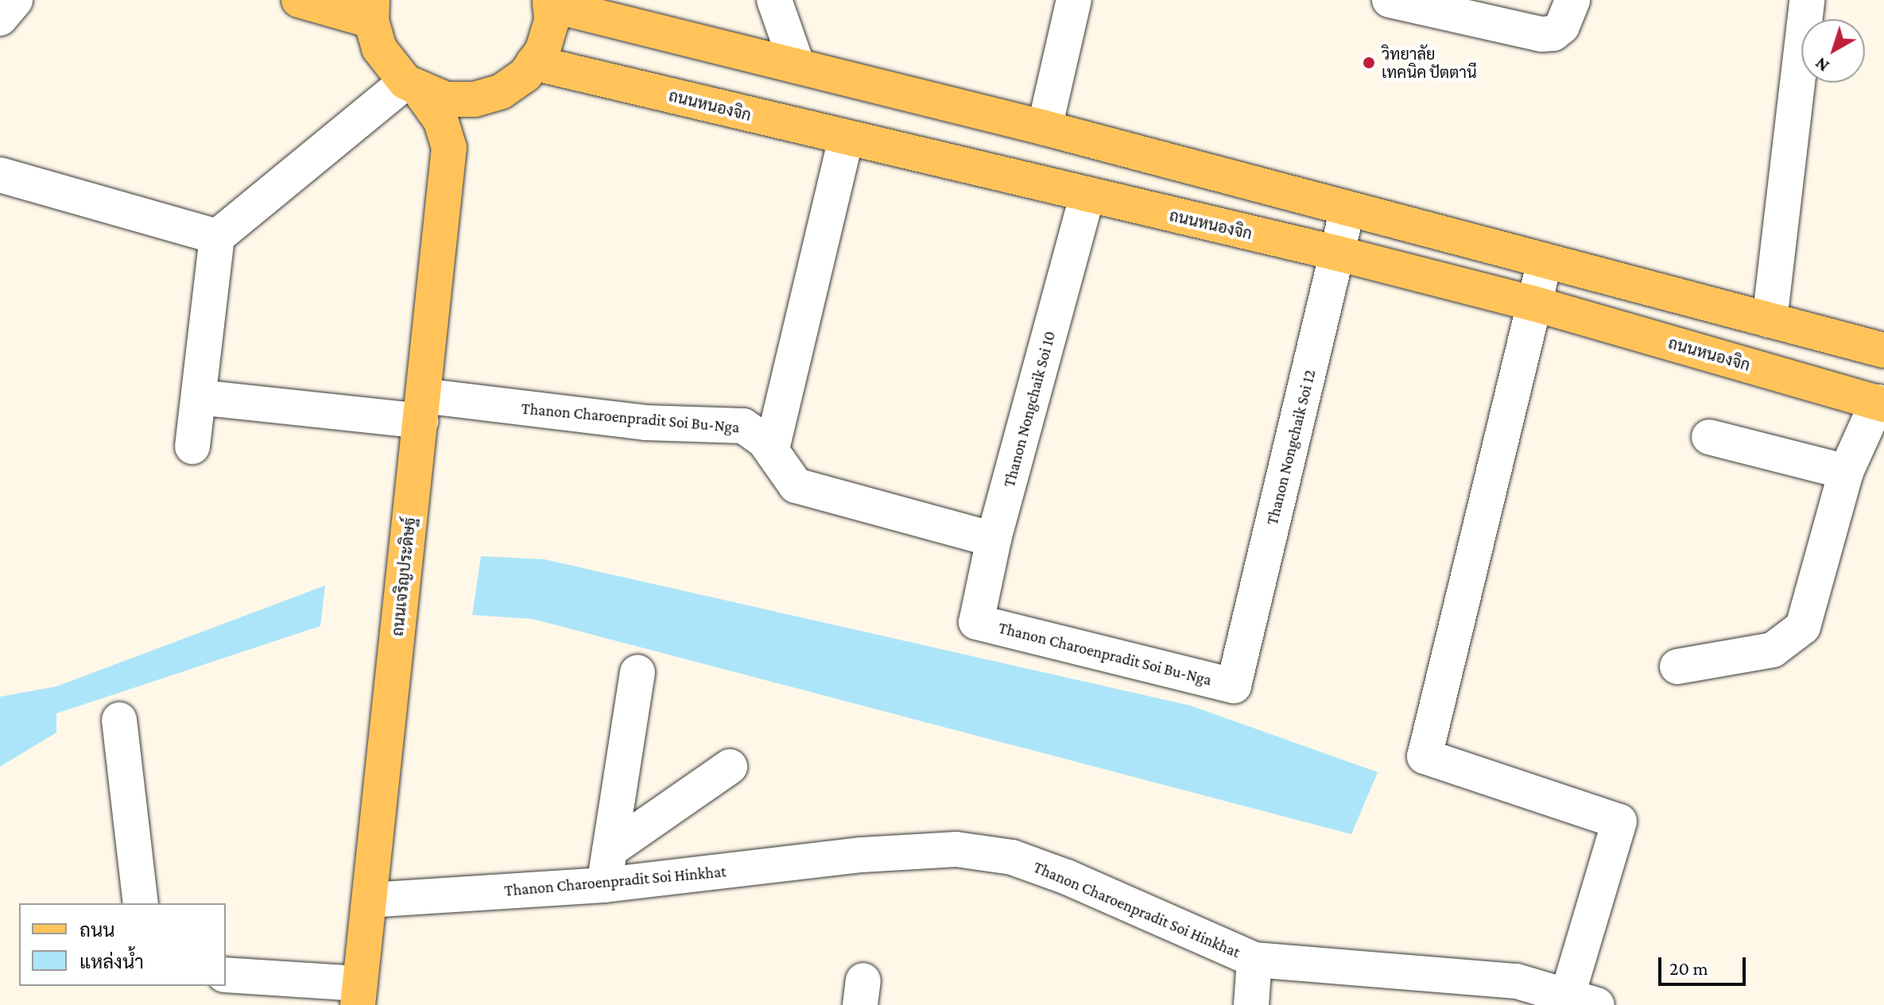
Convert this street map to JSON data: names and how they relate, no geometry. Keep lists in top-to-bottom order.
{
  "streets": {
    "main road": ["ถนนหนองจิก", "ถนนเจริญประดิษฐ์"],
    "street": [
      "Thanon Nongchaik Soi 10",
      "Thanon Charoenpradit Soi Bu-Nga",
      "Thanon Nongchaik Soi 12",
      "Thanon Charoenpradit Soi Hinkhat"
    ]
  },
  "crossings": [
    ["ถนนหนองจิก", "Thanon Nongchaik Soi 10"],
    ["ถนนหนองจิก", "Thanon Nongchaik Soi 12"],
    ["Thanon Nongchaik Soi 10", "Thanon Charoenpradit Soi Bu-Nga"],
    ["Thanon Charoenpradit Soi Bu-Nga", "Thanon Nongchaik Soi 12"],
    ["Thanon Charoenpradit Soi Bu-Nga", "ถนนเจริญประดิษฐ์"],
    ["ถนนเจริญประดิษฐ์", "Thanon Charoenpradit Soi Hinkhat"]
  ],
  "places": ["วิทยาลัย เทคนิค ปัตตานี"],
  "legend": ["ถนน", "แหล่งน้ำ"],
  "scale_bar": "20 m",
  "north": "bottom left"
}
